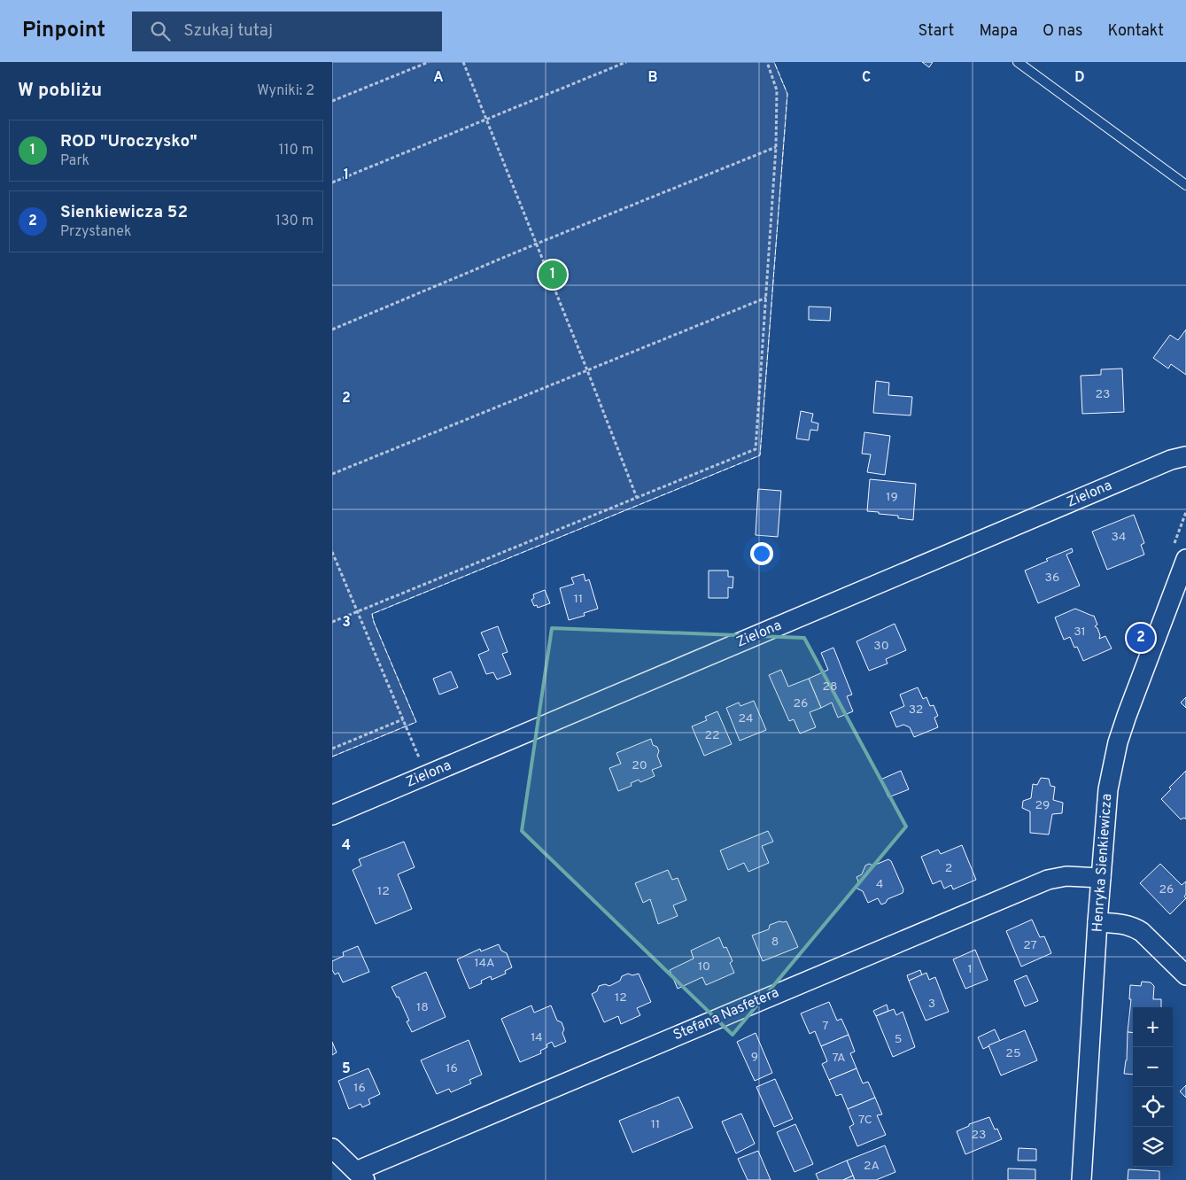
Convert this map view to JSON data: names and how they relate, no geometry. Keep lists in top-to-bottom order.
{
  "streets": {
    "street": ["Zielona", "Henryka Sienkiewicza", "Stefana Nasfetera"]
  },
  "crossings": [
    ["Henryka Sienkiewicza", "Stefana Nasfetera"]
  ],
  "house_numbers": [
    "23",
    "19",
    "34",
    "36",
    "11",
    "31",
    "30",
    "28",
    "26",
    "32",
    "24",
    "22",
    "20",
    "29",
    "2",
    "4",
    "26",
    "12",
    "8",
    "27",
    "14A",
    "10",
    "1",
    "12",
    "3",
    "18",
    "7",
    "14",
    "5",
    "25",
    "9",
    "7A",
    "16",
    "16",
    "7C",
    "11",
    "23",
    "2A"
  ],
  "page": {
    "header": "Pinpoint",
    "search": "Szukaj tutaj",
    "nav": [
      "Start",
      "Mapa",
      "O nas",
      "Kontakt"
    ],
    "heading": ["W pobliżu", "Wyniki: 2"],
    "list": [
      {
        "mark": "1",
        "name": "ROD \"Uroczysko\"",
        "note": "Park",
        "value": "110 m"
      },
      {
        "mark": "2",
        "name": "Sienkiewicza 52",
        "note": "Przystanek",
        "value": "130 m"
      }
    ],
    "pins": ["1", "2"],
    "map_buttons": ["+", "−"]
  },
  "grid": {
    "columns": [
      "A",
      "B",
      "C",
      "D"
    ],
    "rows": [
      "1",
      "2",
      "3",
      "4",
      "5"
    ]
  }
}
